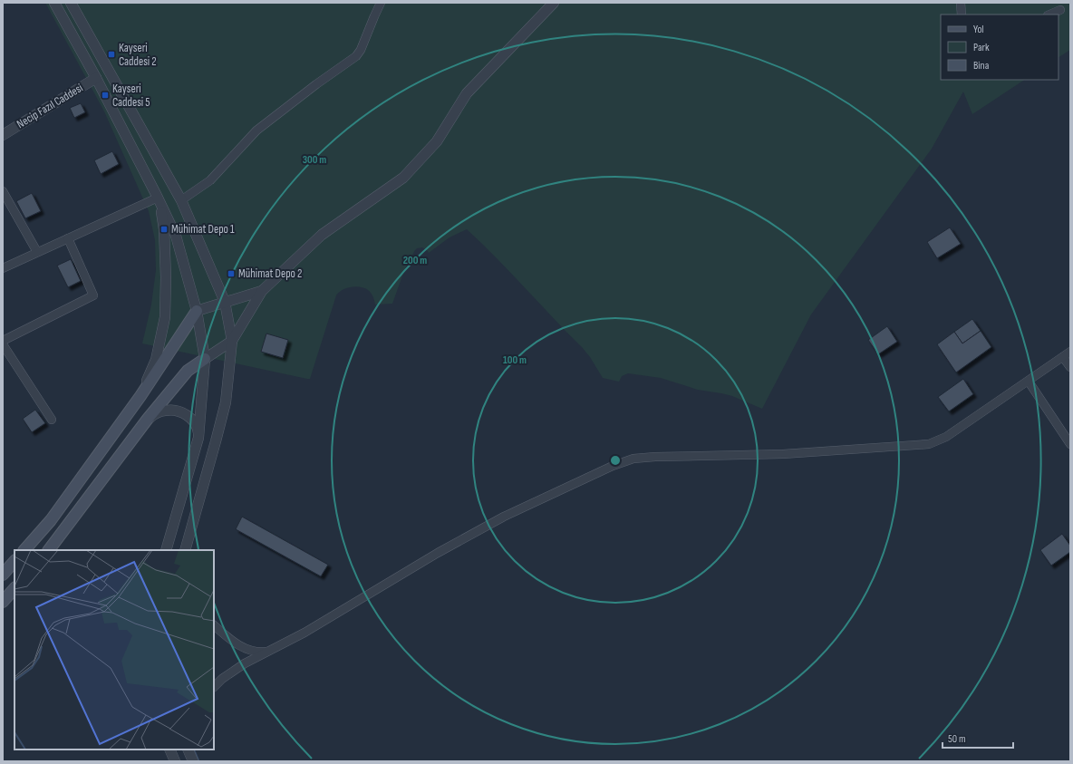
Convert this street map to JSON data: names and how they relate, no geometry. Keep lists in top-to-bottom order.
{
  "streets": {
    "street": ["Necip Fazıl Caddesi"]
  },
  "places": {
    "transit": [
      "Kayseri Caddesi 2",
      "Kayseri Caddesi 5",
      "Mühimat Depo 1",
      "Mühimat Depo 2"
    ]
  },
  "legend": ["Yol", "Park", "Bina"],
  "scale_bar": "50 m",
  "rings": ["300 m", "200 m", "100 m"]
}
